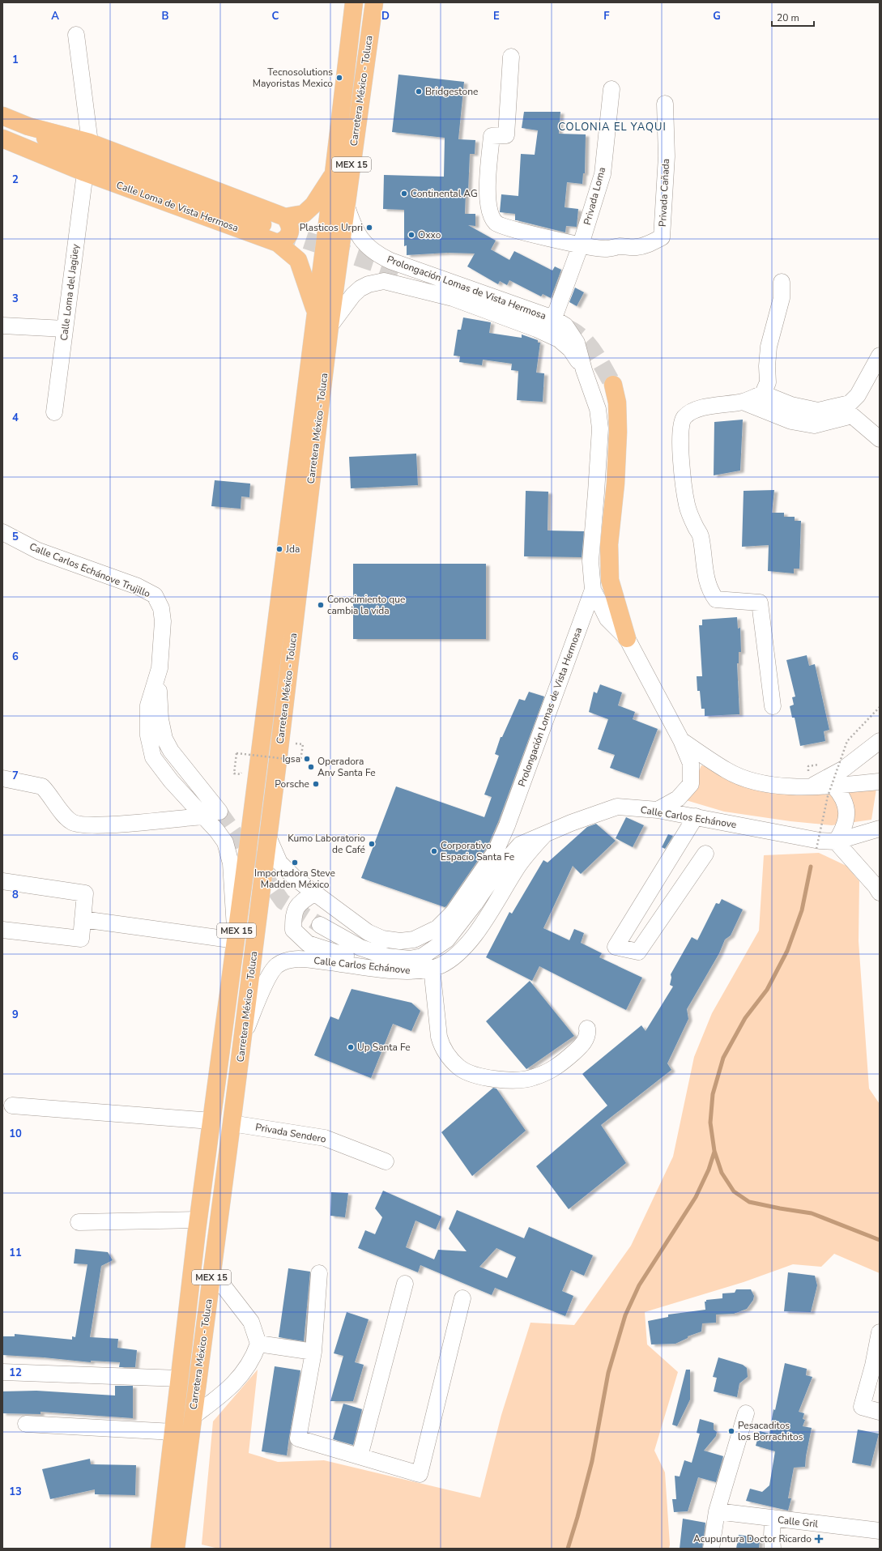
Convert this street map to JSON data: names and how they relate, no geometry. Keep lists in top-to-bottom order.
{
  "streets": {
    "main road": ["Carretera México - Toluca", "MEX 15", "Calle Loma de Vista Hermosa"],
    "street": [
      "Privada Cañada",
      "Privada Loma",
      "Prolongación Lomas de Vista Hermosa",
      "Calle Loma del Jagüey",
      "Calle Carlos Echánove Trujillo",
      "Calle Carlos Echánove",
      "Privada Sendero",
      "Calle Gril"
    ]
  },
  "crossings": [
    ["Carretera México - Toluca", "Calle Loma de Vista Hermosa"],
    ["Carretera México - Toluca", "Prolongación Lomas de Vista Hermosa"],
    ["Carretera México - Toluca", "Calle Carlos Echánove Trujillo"],
    ["Carretera México - Toluca", "Calle Carlos Echánove"],
    ["Carretera México - Toluca", "Privada Sendero"],
    ["Privada Cañada", "Privada Loma"],
    ["Calle Loma de Vista Hermosa", "Calle Loma del Jagüey"]
  ],
  "districts": ["COLONIA EL YAQUI"],
  "places": {
    "other": [
      "Tecnosolutions Mayoristas Mexico",
      "Bridgestone",
      "Continental AG",
      "Plasticos Urpri",
      "Oxxo",
      "Jda",
      "Conocimiento que cambia la vida",
      "Igsa",
      "Operadora Anv Santa Fe",
      "Porsche",
      "Kumo Laboratorio de Café",
      "Corporativo Espacio Santa Fe",
      "Importadora Steve Madden México",
      "Up Santa Fe",
      "Pesacaditos los Borrachitos"
    ],
    "health": ["Acupuntura Doctor Ricardo"]
  },
  "scale_bar": "20 m",
  "grid": {
    "columns": [
      "A",
      "B",
      "C",
      "D",
      "E",
      "F",
      "G"
    ],
    "rows": [
      "1",
      "2",
      "3",
      "4",
      "5",
      "6",
      "7",
      "8",
      "9",
      "10",
      "11",
      "12",
      "13"
    ]
  }
}
